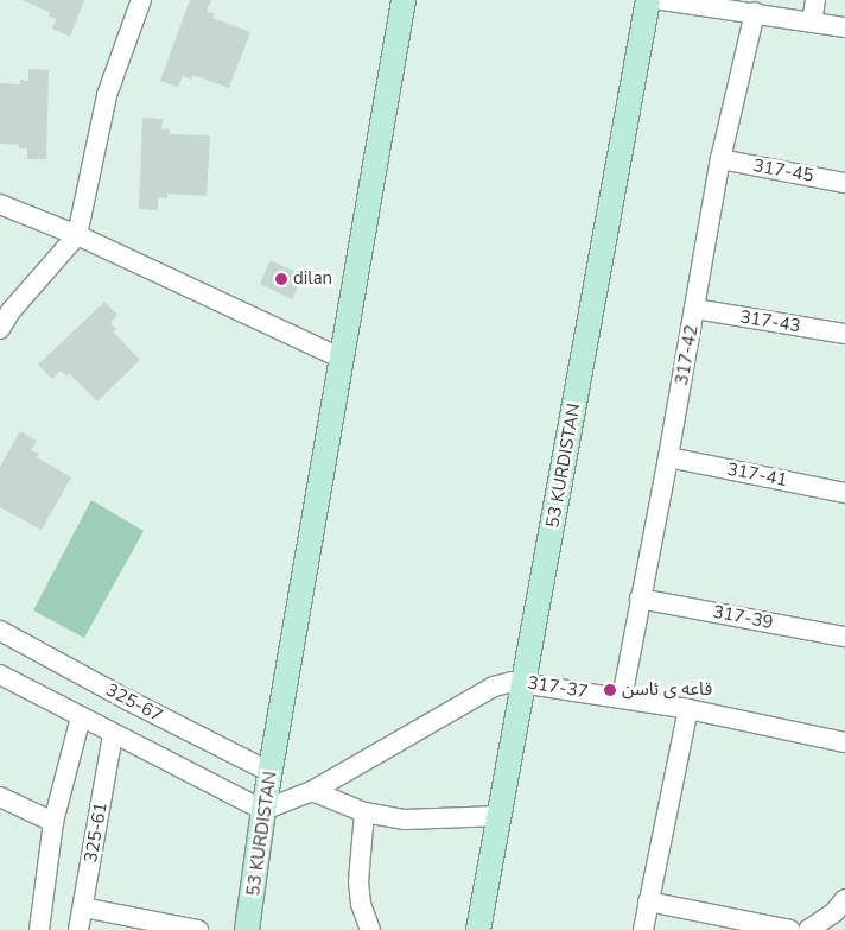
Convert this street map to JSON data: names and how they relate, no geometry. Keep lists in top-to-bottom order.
{
  "streets": {
    "main road": ["53 KURDISTAN"],
    "street": [
      "317-45",
      "317-43",
      "317-42",
      "317-41",
      "317-39",
      "317-37",
      "325-67",
      "325-61"
    ]
  },
  "crossings": [
    ["317-45", "317-42"],
    ["317-43", "317-42"],
    ["317-42", "317-41"],
    ["317-42", "317-39"],
    ["317-42", "317-37"],
    ["53 KURDISTAN", "317-37"],
    ["53 KURDISTAN", "325-67"],
    ["317-37", "325-67"],
    ["325-67", "325-61"]
  ],
  "places": ["dilan", "قاعه ى ئاسن"]
}
